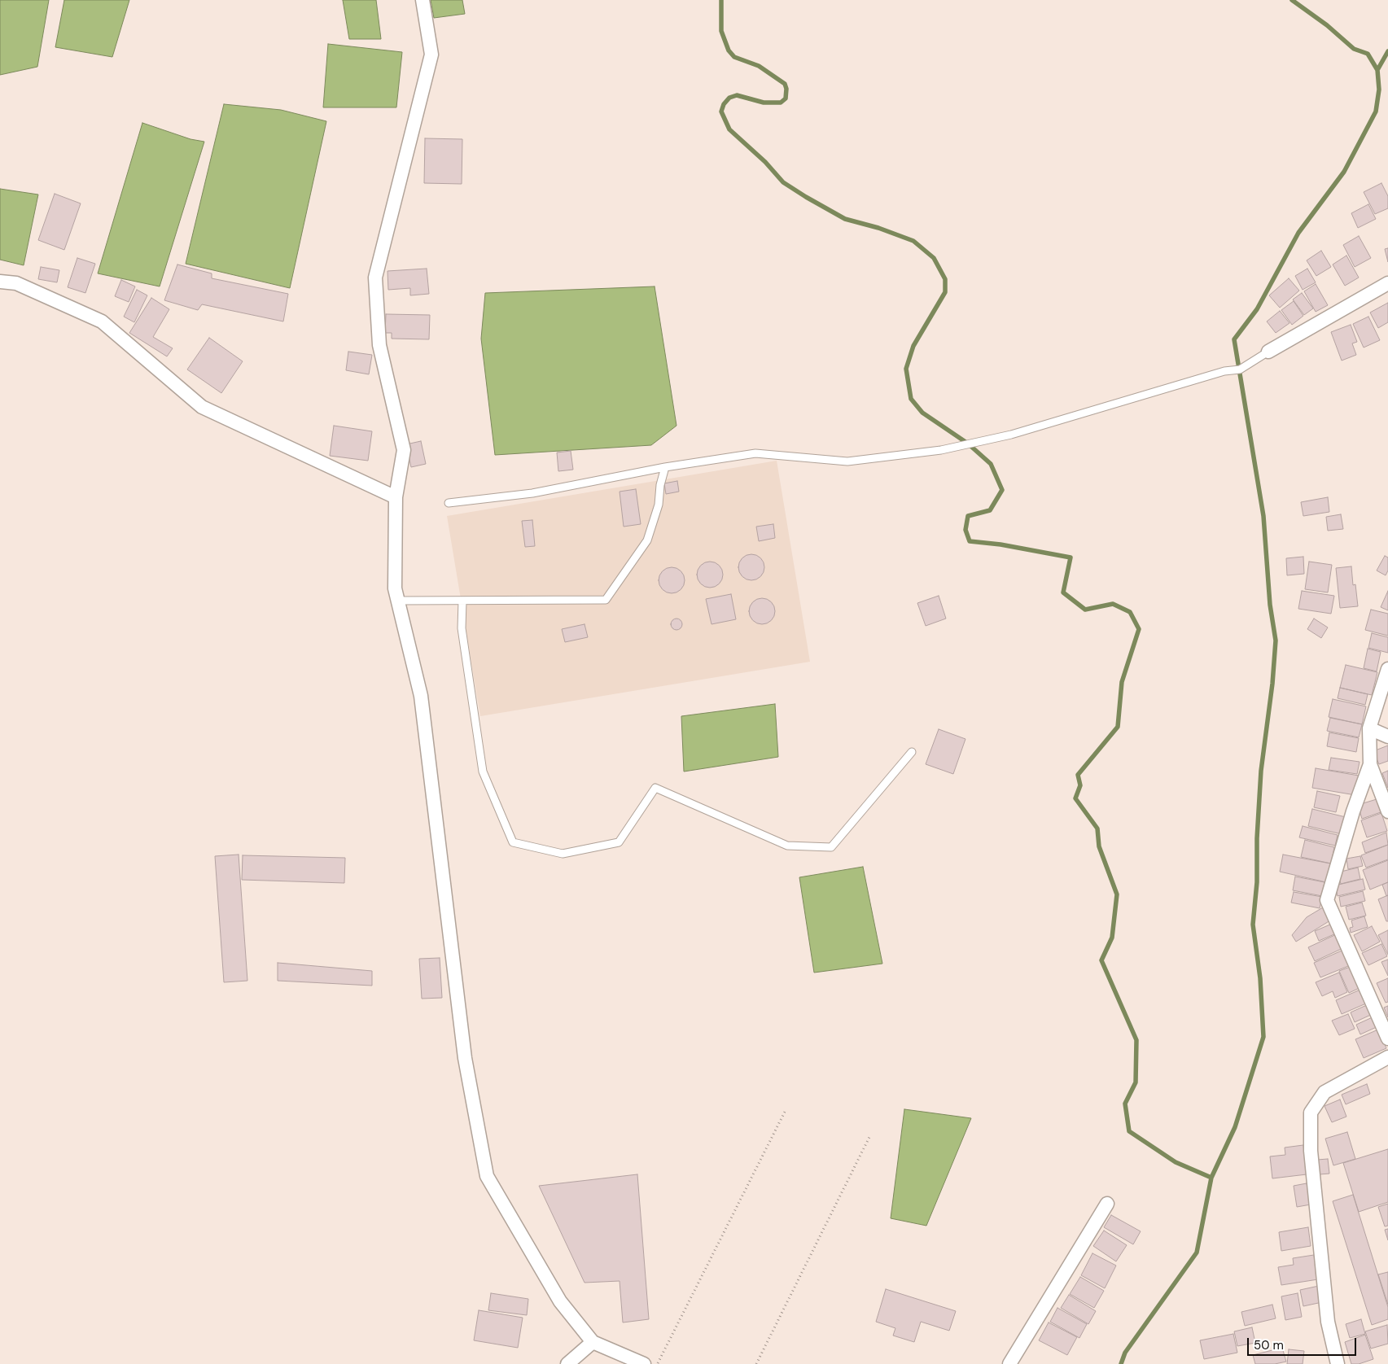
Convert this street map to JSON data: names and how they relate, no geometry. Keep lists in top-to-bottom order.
{
  "scale_bar": "50 m"
}
